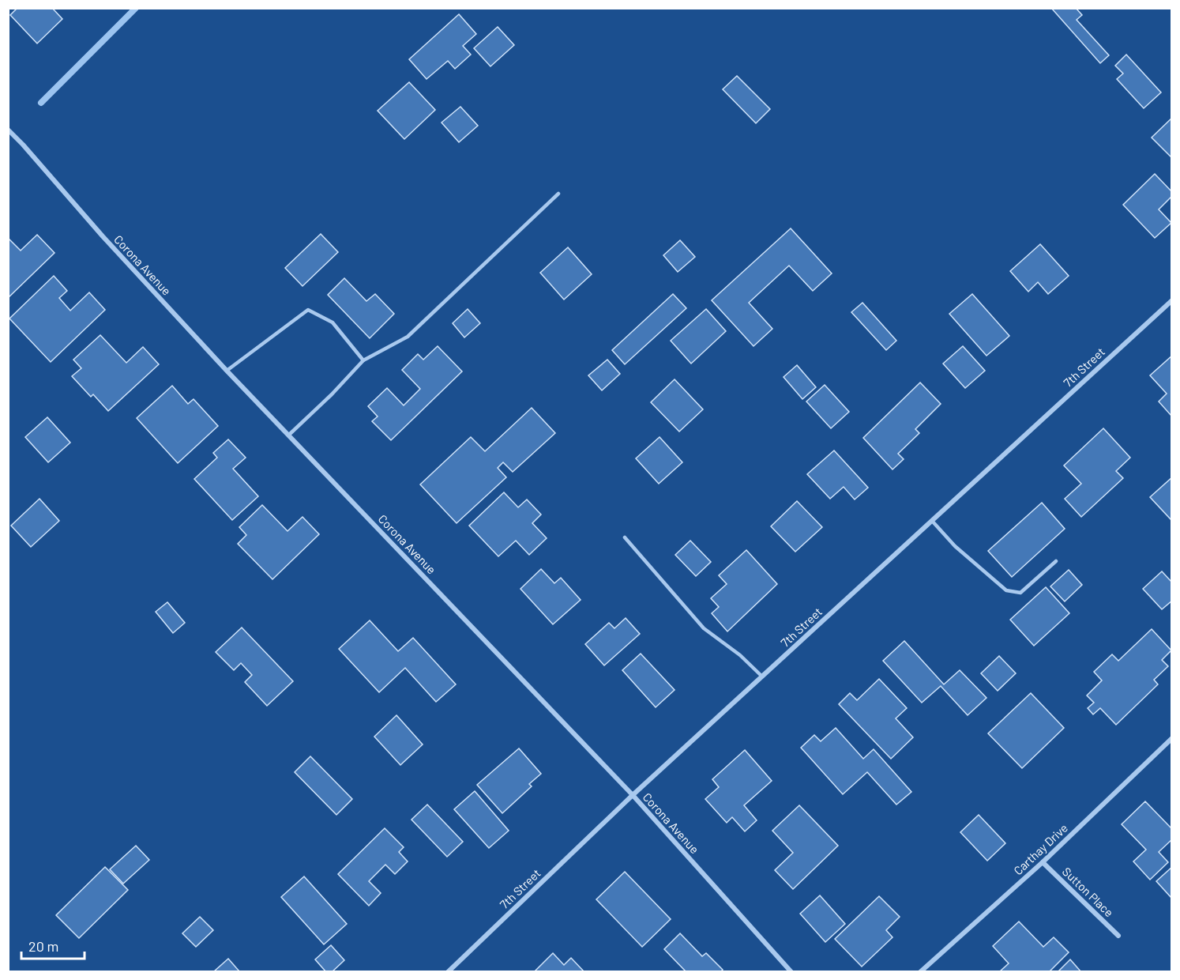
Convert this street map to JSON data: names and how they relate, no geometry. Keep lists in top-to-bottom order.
{
  "streets": {
    "street": [
      "Corona Avenue",
      "7th Street",
      "Carthay Drive",
      "Sutton Place"
    ]
  },
  "crossings": [
    ["Corona Avenue", "7th Street"],
    ["Carthay Drive", "Sutton Place"]
  ],
  "scale_bar": "20 m"
}
